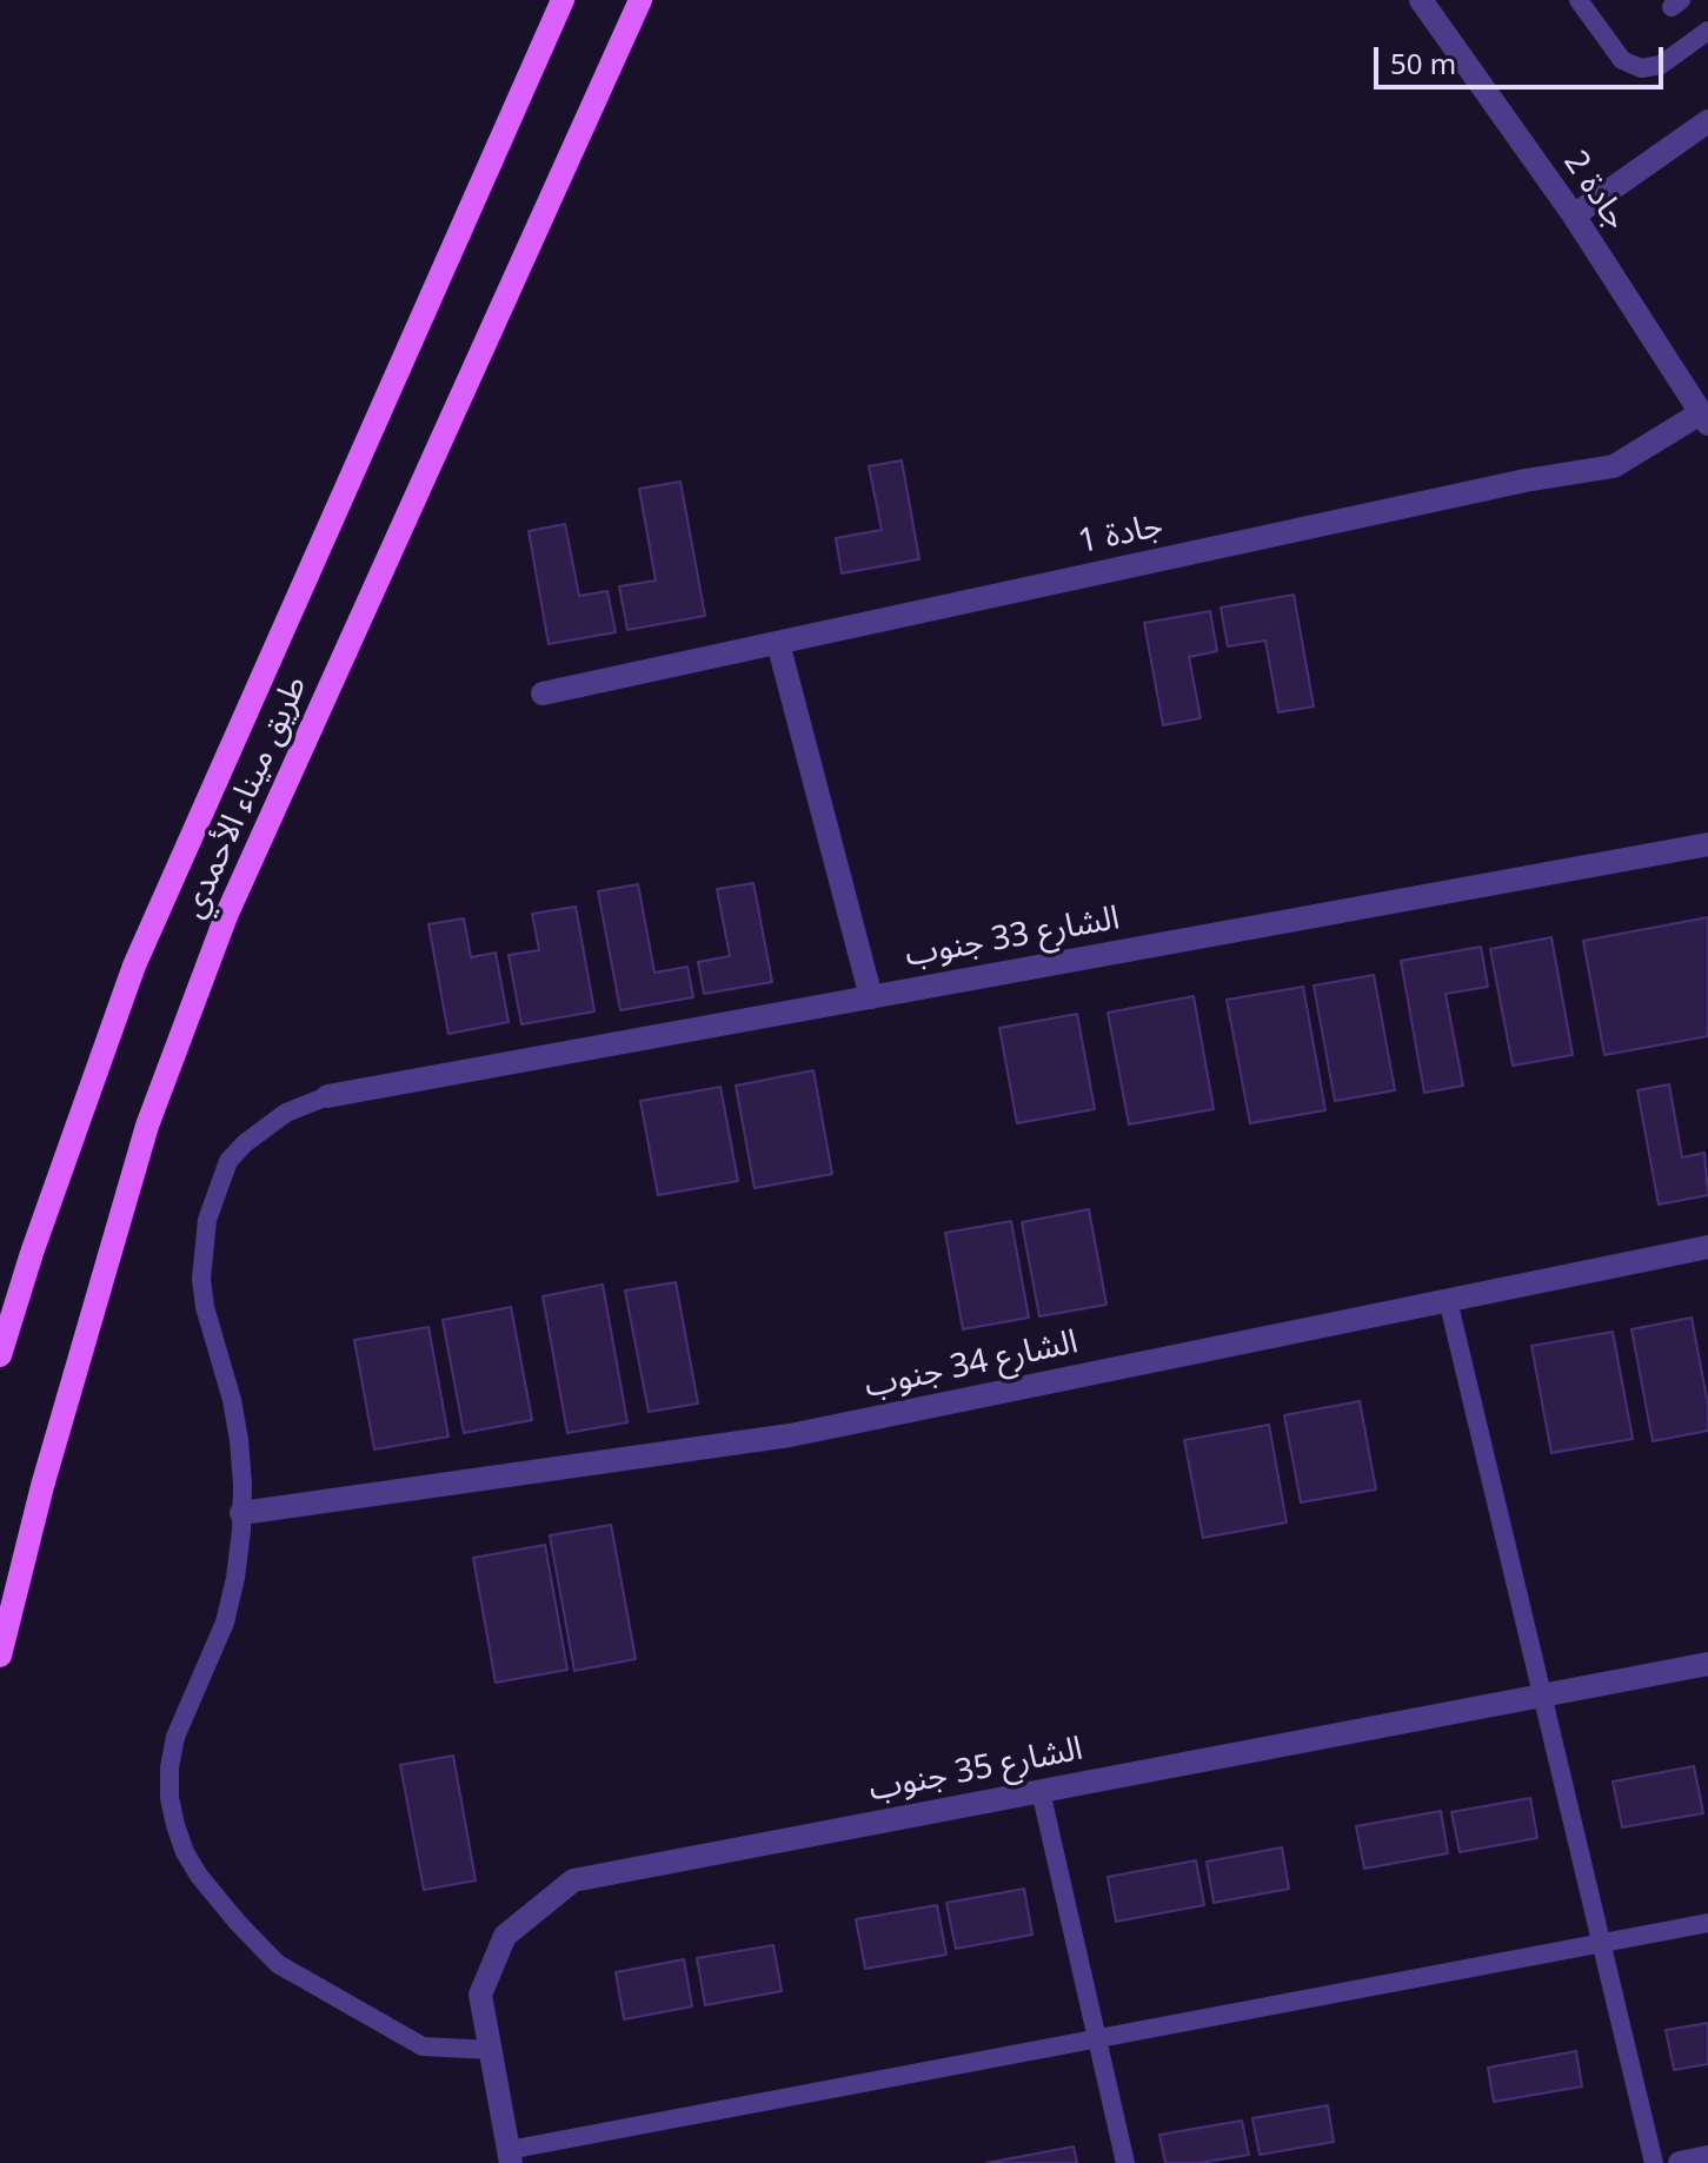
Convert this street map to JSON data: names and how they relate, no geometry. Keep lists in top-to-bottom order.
{
  "streets": {
    "main road": ["طريق ميناء الأحمدي"],
    "street": [
      "جادة 2",
      "جادة 1",
      "الشارع 33 جنوب",
      "الشارع 34 جنوب",
      "الشارع 35 جنوب"
    ]
  },
  "crossings": [
    ["جادة 2", "جادة 1"]
  ],
  "scale_bar": "50 m"
}
